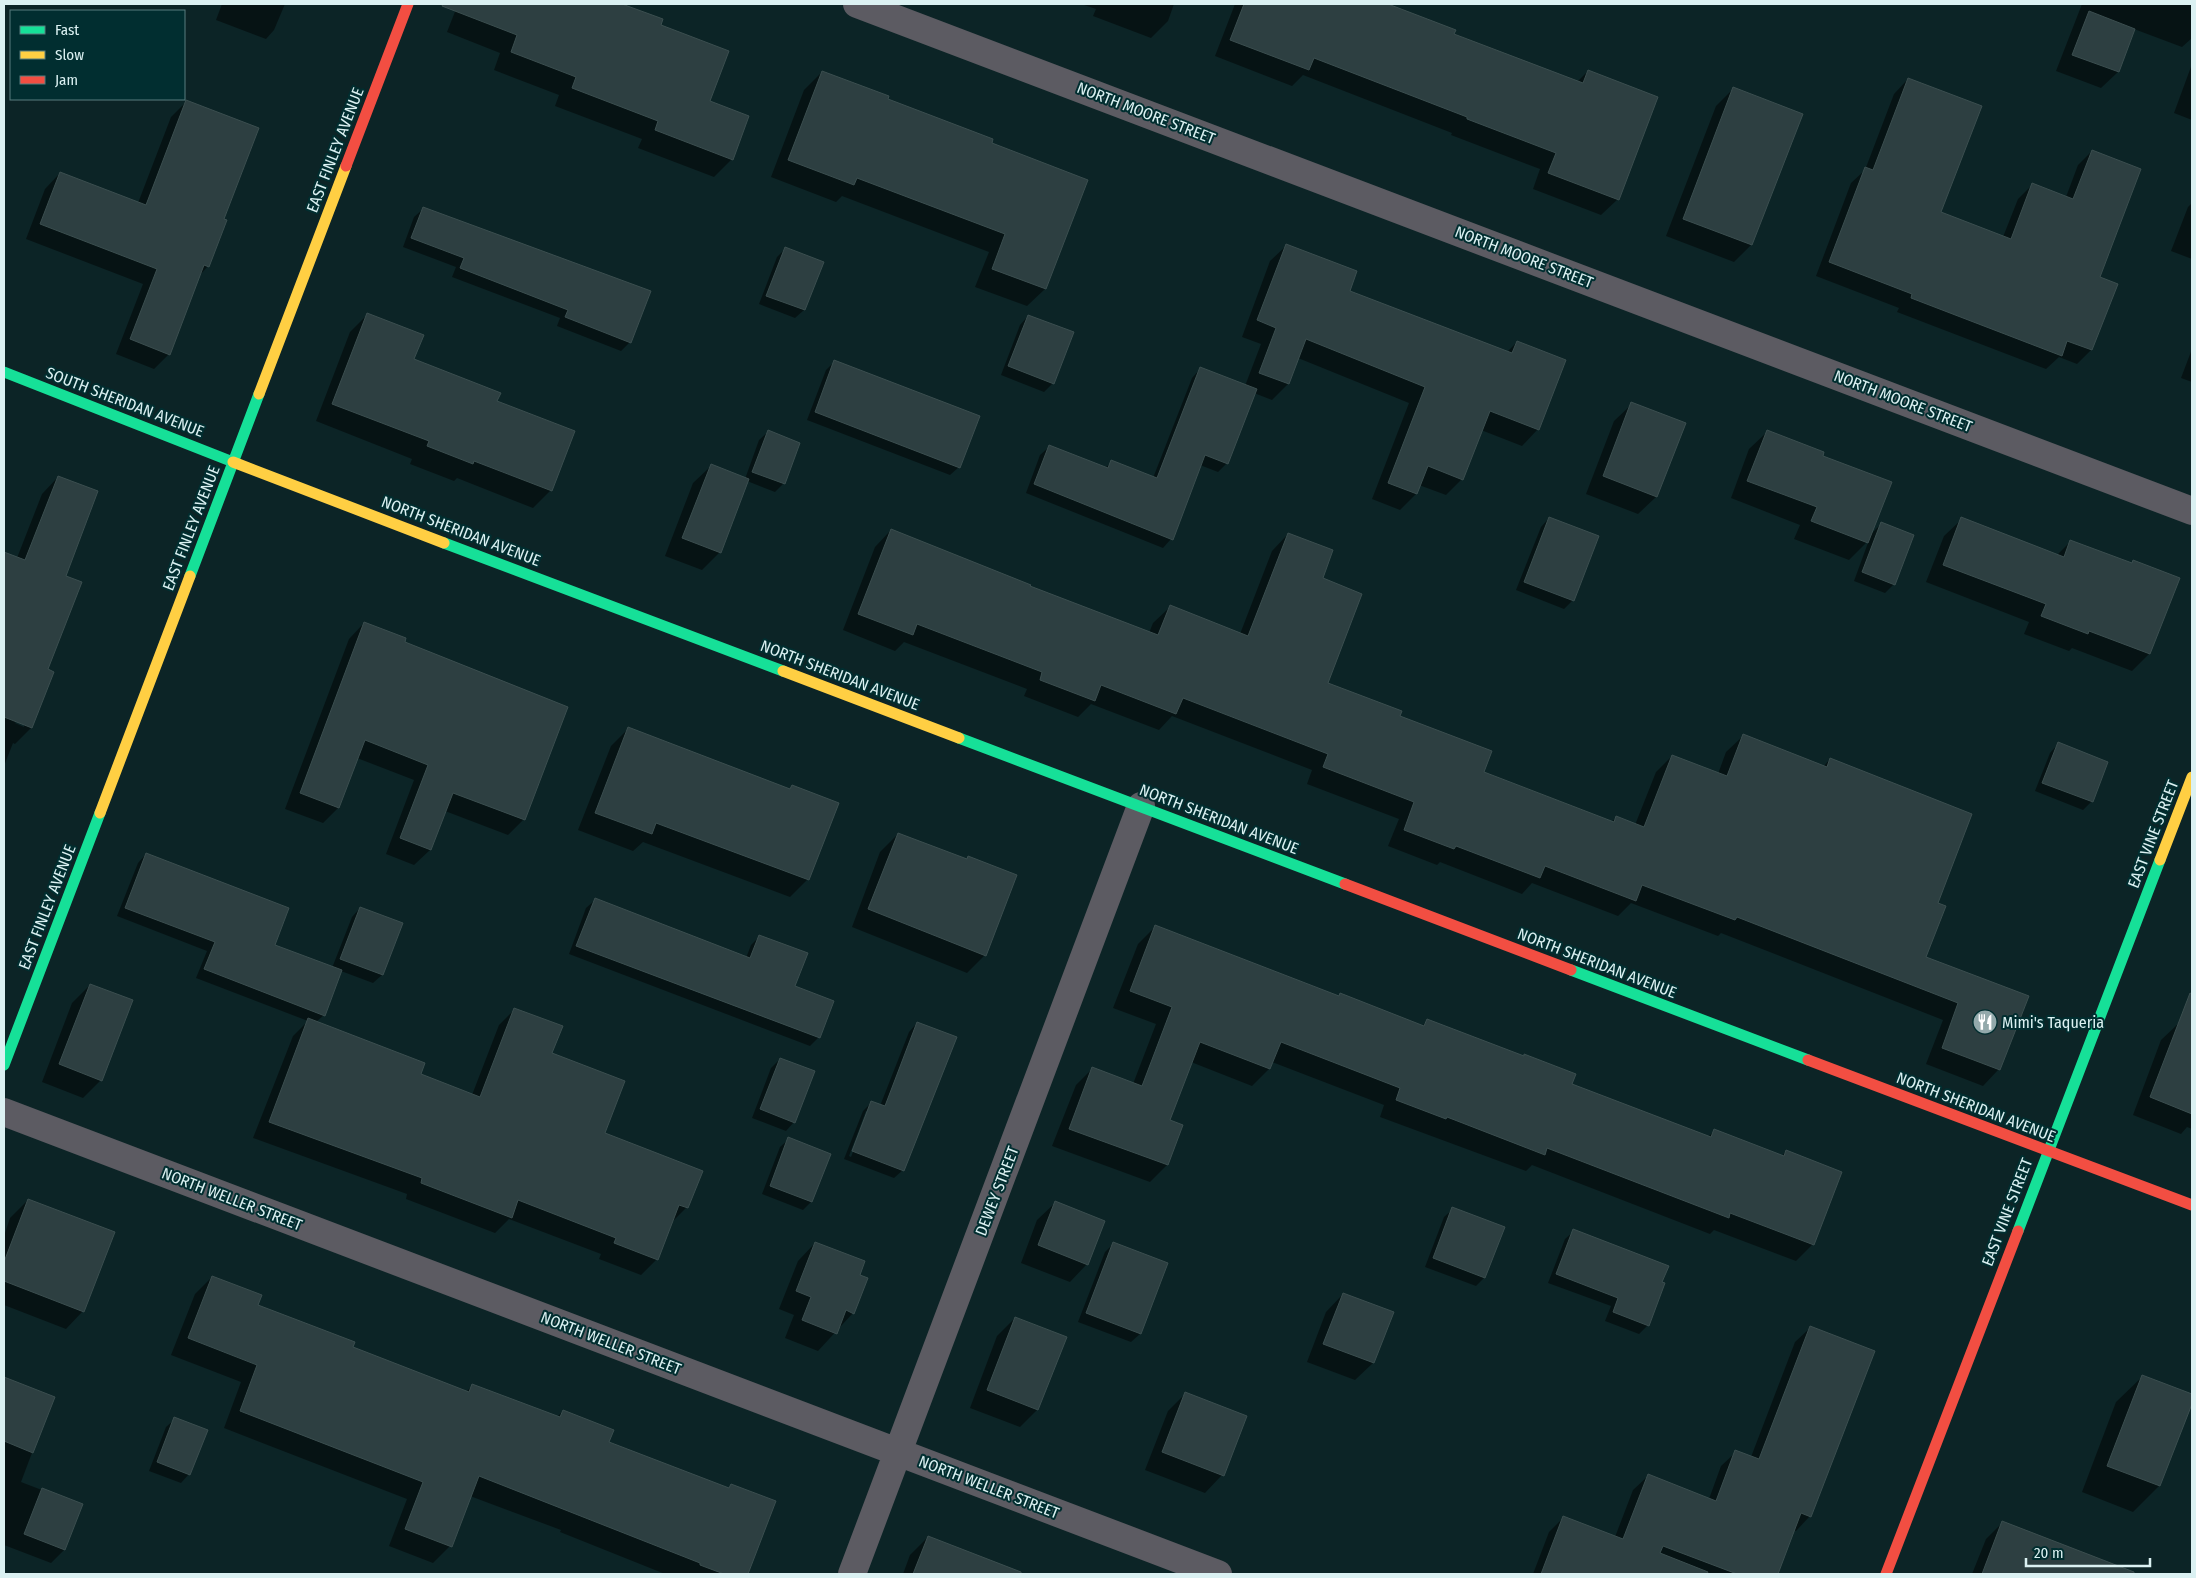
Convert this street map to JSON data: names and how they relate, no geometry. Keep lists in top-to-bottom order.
{
  "streets": {
    "street": [
      "NORTH MOORE STREET",
      "EAST FINLEY AVENUE",
      "SOUTH SHERIDAN AVENUE",
      "NORTH SHERIDAN AVENUE",
      "EAST VINE STREET",
      "DEWEY STREET",
      "NORTH WELLER STREET"
    ]
  },
  "crossings": [
    ["EAST FINLEY AVENUE", "SOUTH SHERIDAN AVENUE"],
    ["EAST FINLEY AVENUE", "NORTH SHERIDAN AVENUE"],
    ["SOUTH SHERIDAN AVENUE", "NORTH SHERIDAN AVENUE"],
    ["NORTH SHERIDAN AVENUE", "EAST VINE STREET"],
    ["NORTH SHERIDAN AVENUE", "DEWEY STREET"],
    ["DEWEY STREET", "NORTH WELLER STREET"]
  ],
  "places": {
    "restaurant": ["Mimi's Taqueria"]
  },
  "legend": ["Fast", "Slow", "Jam"],
  "scale_bar": "20 m"
}
